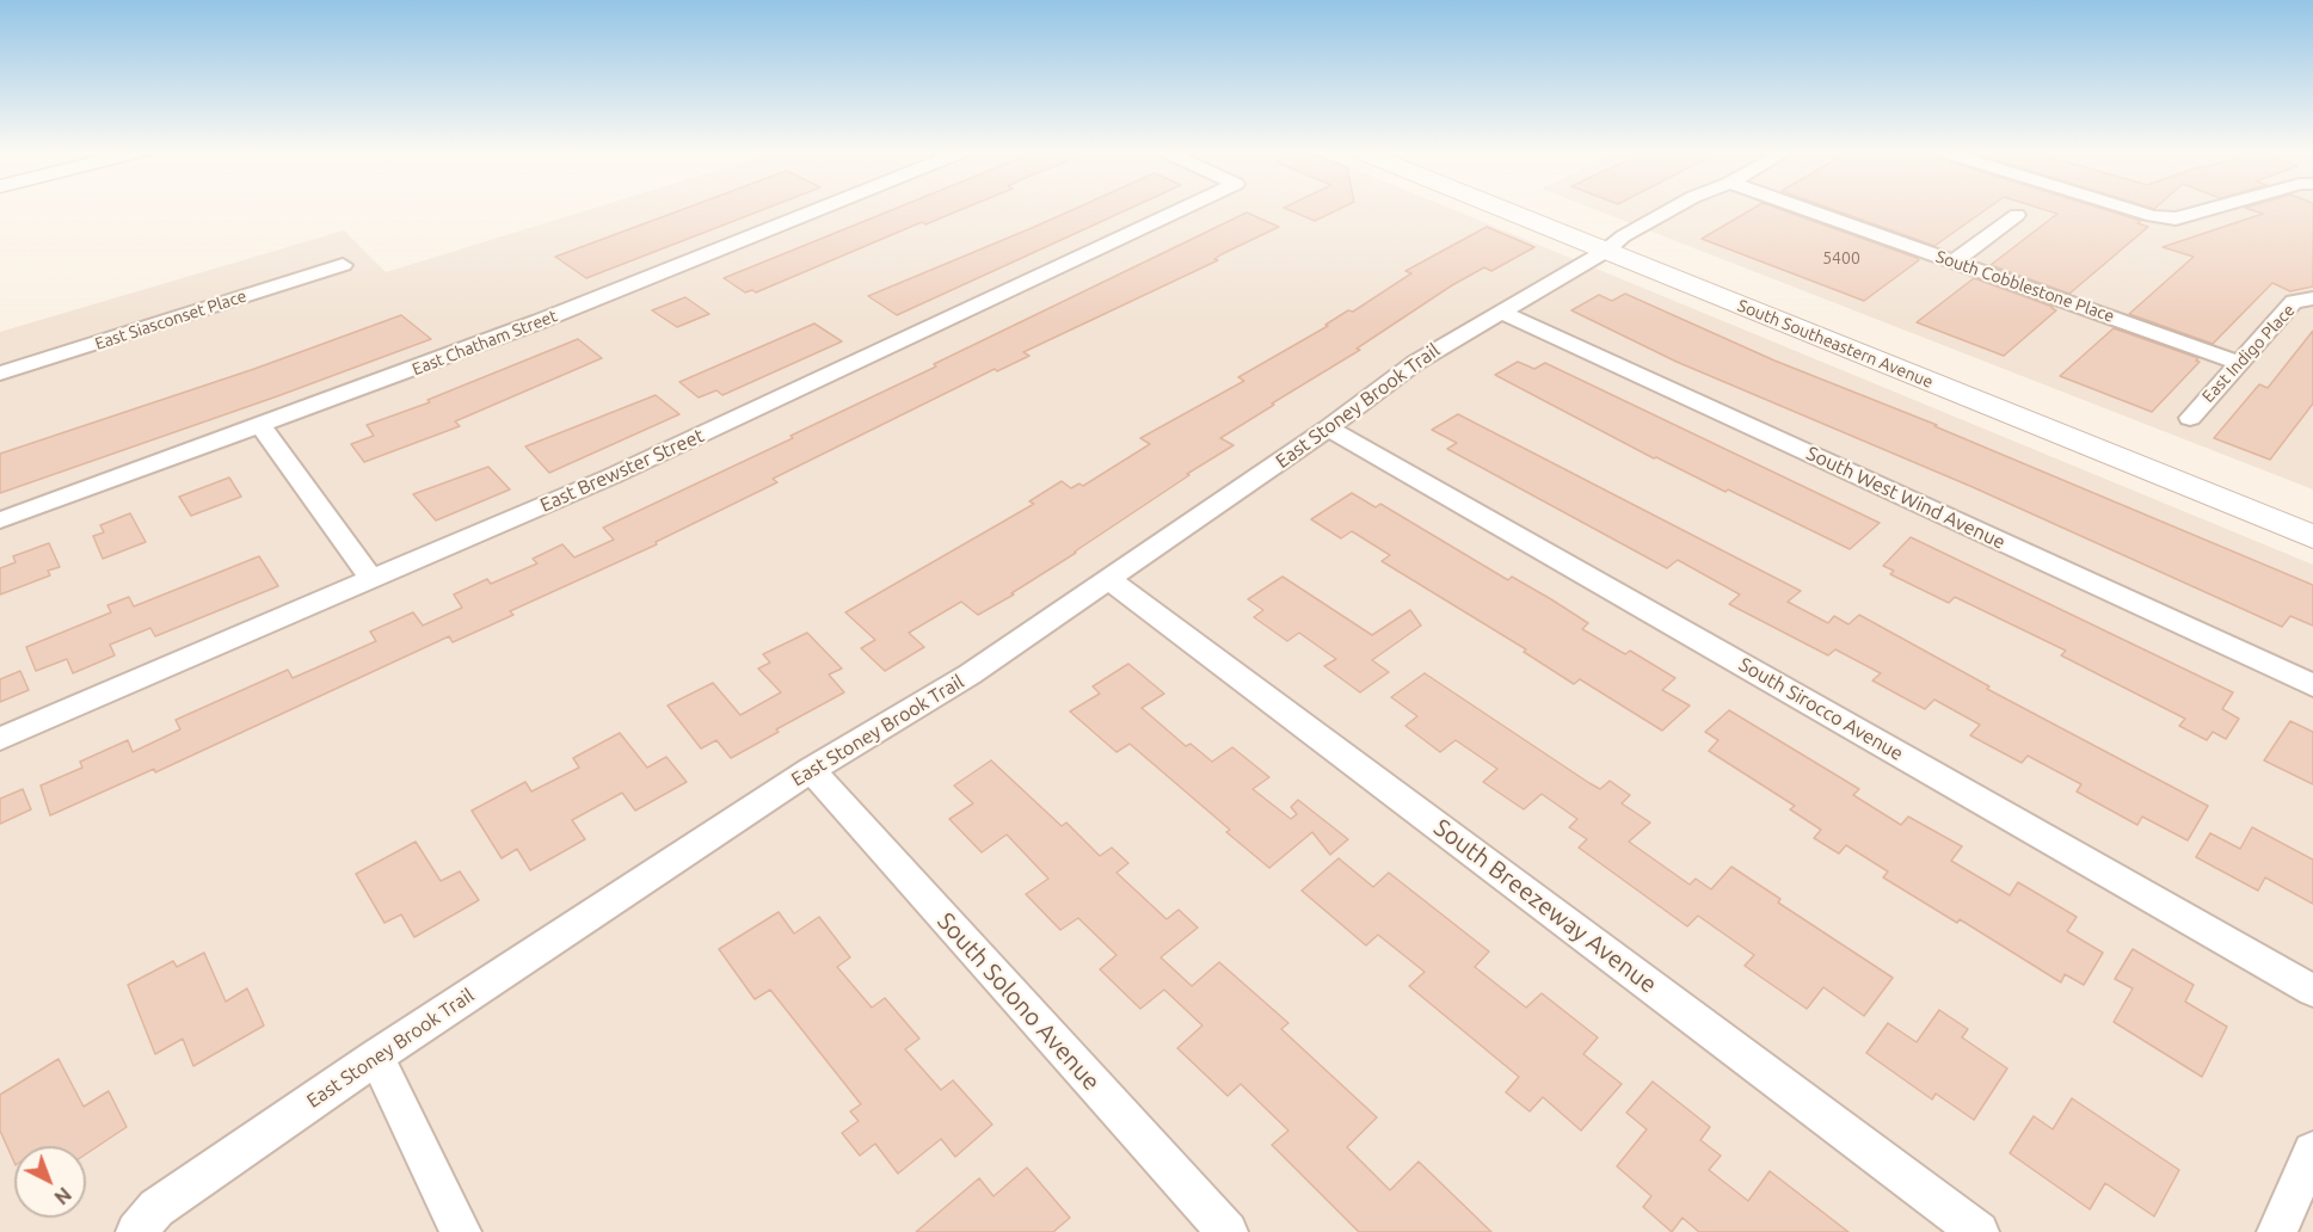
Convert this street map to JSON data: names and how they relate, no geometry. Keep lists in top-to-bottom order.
{
  "streets": {
    "main road": ["South Southeastern Avenue"],
    "street": [
      "South Cobblestone Place",
      "East Siasconset Place",
      "East Chatham Street",
      "East Indigo Place",
      "East Stoney Brook Trail",
      "East Brewster Street",
      "South West Wind Avenue",
      "South Sirocco Avenue",
      "South Breezeway Avenue",
      "South Solono Avenue"
    ]
  },
  "crossings": [
    ["South Cobblestone Place", "East Indigo Place"],
    ["South Southeastern Avenue", "East Stoney Brook Trail"],
    ["East Stoney Brook Trail", "South West Wind Avenue"],
    ["East Stoney Brook Trail", "South Sirocco Avenue"],
    ["East Stoney Brook Trail", "South Breezeway Avenue"],
    ["East Stoney Brook Trail", "South Solono Avenue"]
  ],
  "house_numbers": ["5400"],
  "north": "bottom right"
}
